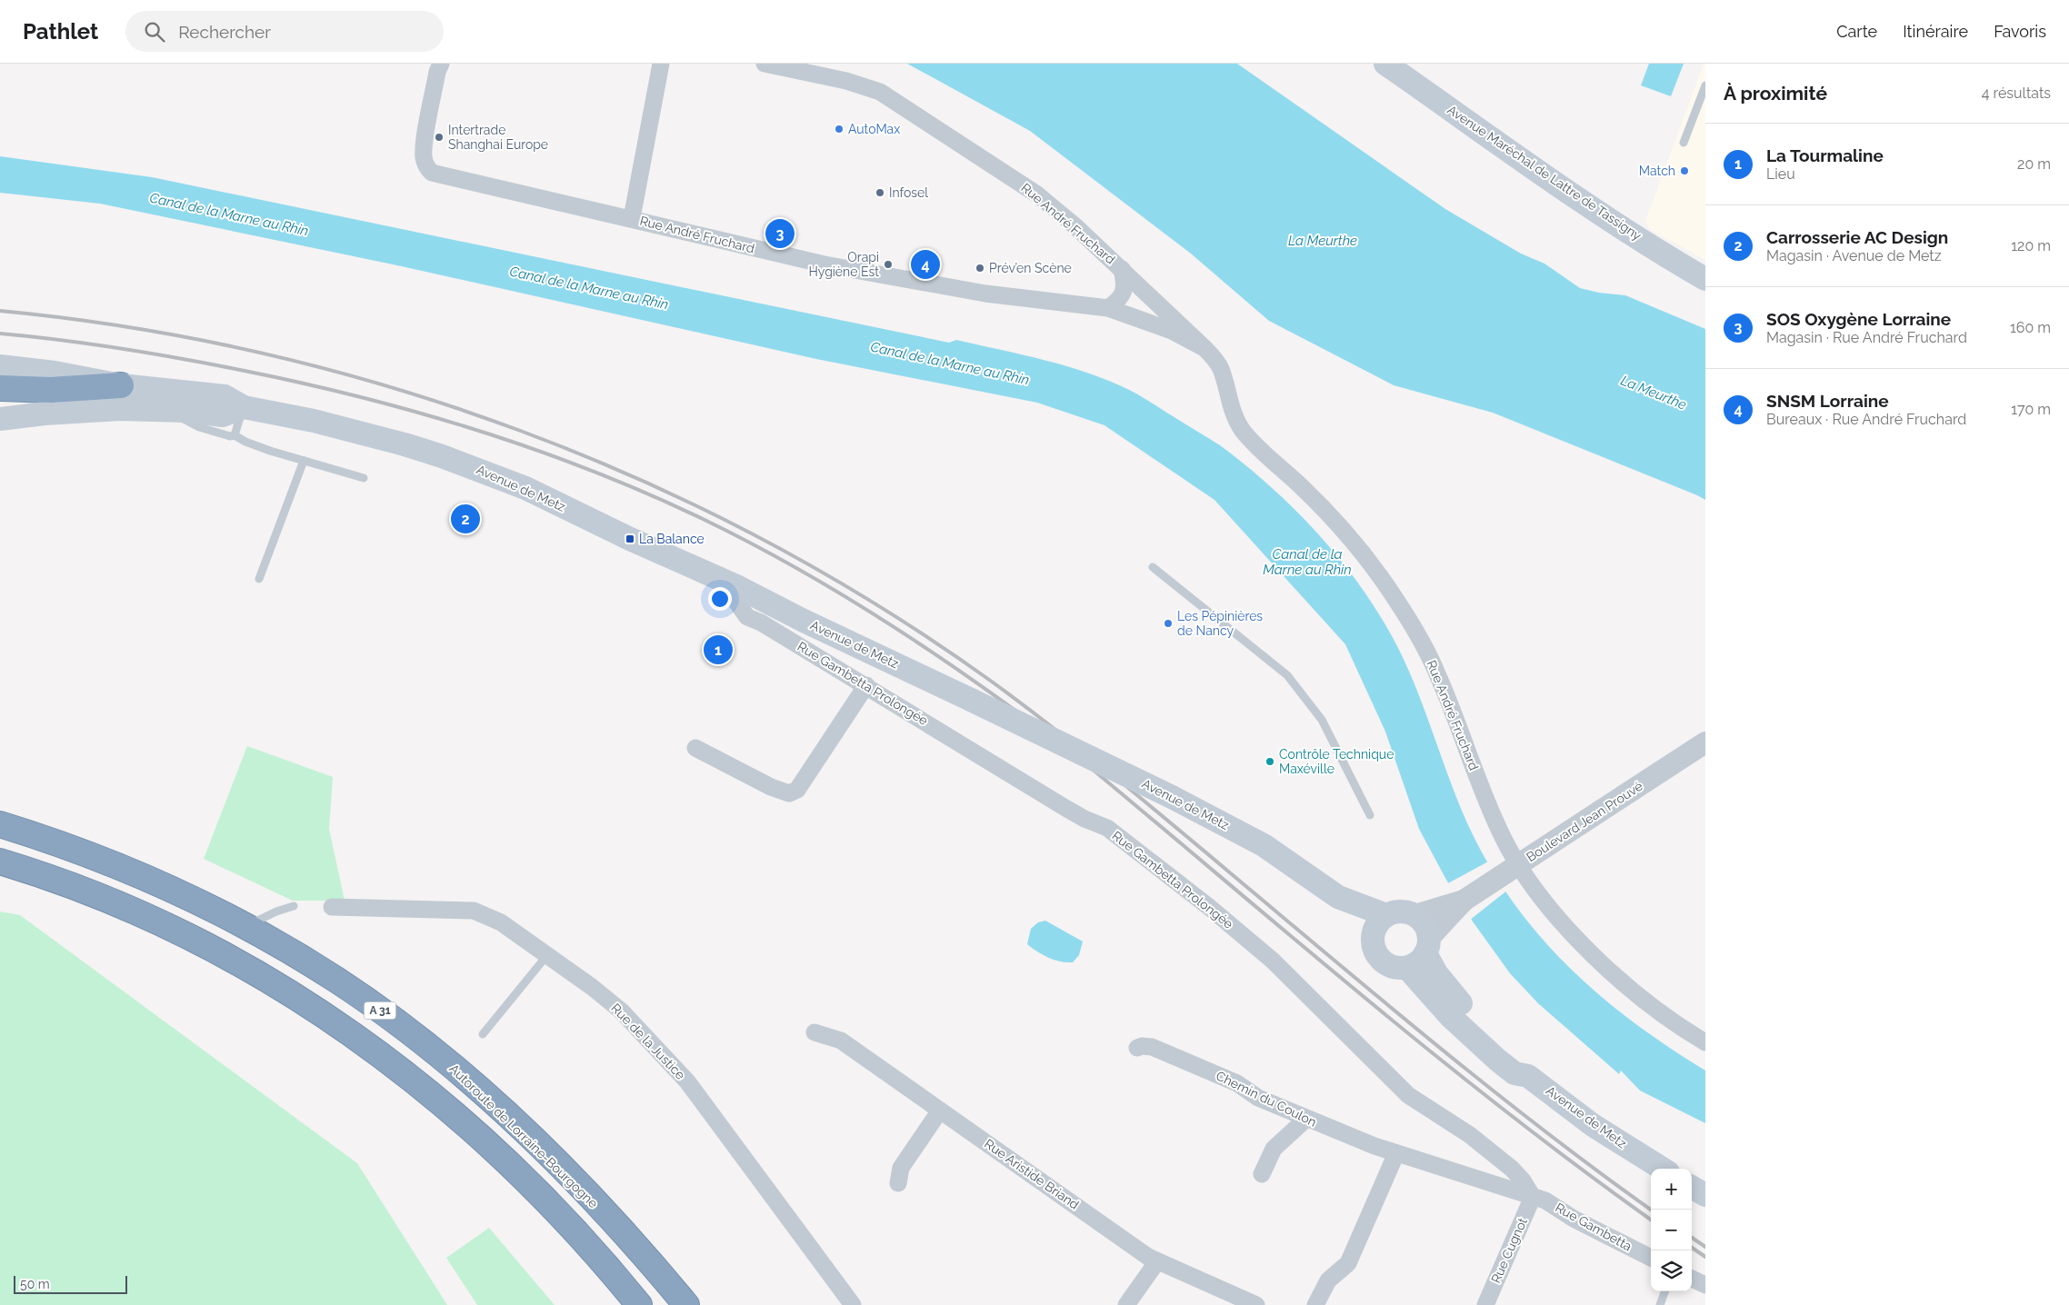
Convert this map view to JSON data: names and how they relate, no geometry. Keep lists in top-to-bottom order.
{
  "streets": {
    "highway": ["A 31", "Autoroute de Lorraine-Bourgogne"],
    "main road": ["Avenue Maréchal de Lattre de Tassigny", "Avenue de Metz"],
    "street": [
      "Rue André Fruchard",
      "Rue Gambetta Prolongée",
      "Boulevard Jean Prouvé",
      "Rue de la Justice",
      "Chemin du Coulon",
      "Rue Aristide Briand",
      "Rue Gambetta",
      "Rue Cugnot"
    ]
  },
  "crossings": [
    ["Avenue de Metz", "Rue Gambetta Prolongée"],
    ["Avenue de Metz", "Boulevard Jean Prouvé"],
    ["Rue Gambetta Prolongée", "Chemin du Coulon"],
    ["Rue Gambetta Prolongée", "Rue Gambetta"],
    ["Rue Gambetta Prolongée", "Rue Cugnot"],
    ["Chemin du Coulon", "Rue Gambetta"],
    ["Chemin du Coulon", "Rue Cugnot"],
    ["Rue Gambetta", "Rue Cugnot"]
  ],
  "water": ["Canal de la Marne au Rhin", "La Meurthe"],
  "places": {
    "other": [
      "AutoMax",
      "Intertrade Shanghai Europe",
      "Match",
      "Infosel",
      "Orapi Hygiène Est",
      "Prév’en Scène",
      "Les Pépinières de Nancy",
      "Contrôle Technique Maxéville"
    ],
    "transit": ["La Balance"]
  },
  "scale_bar": "50 m",
  "page": {
    "header": "Pathlet",
    "search": "Rechercher",
    "nav": ["Carte", "Itinéraire", "Favoris"],
    "heading": ["À proximité", "4 résultats"],
    "list": [
      {
        "mark": "1",
        "name": "La Tourmaline",
        "note": "Lieu",
        "value": "20 m"
      },
      {
        "mark": "2",
        "name": "Carrosserie AC Design",
        "note": "Magasin · Avenue de Metz",
        "value": "120 m"
      },
      {
        "mark": "3",
        "name": "SOS Oxygène Lorraine",
        "note": "Magasin · Rue André Fruchard",
        "value": "160 m"
      },
      {
        "mark": "4",
        "name": "SNSM Lorraine",
        "note": "Bureaux · Rue André Fruchard",
        "value": "170 m"
      }
    ],
    "pins": [
      "3",
      "4",
      "2",
      "1"
    ],
    "map_buttons": ["+", "−"],
    "scale": "50 m"
  }
}
